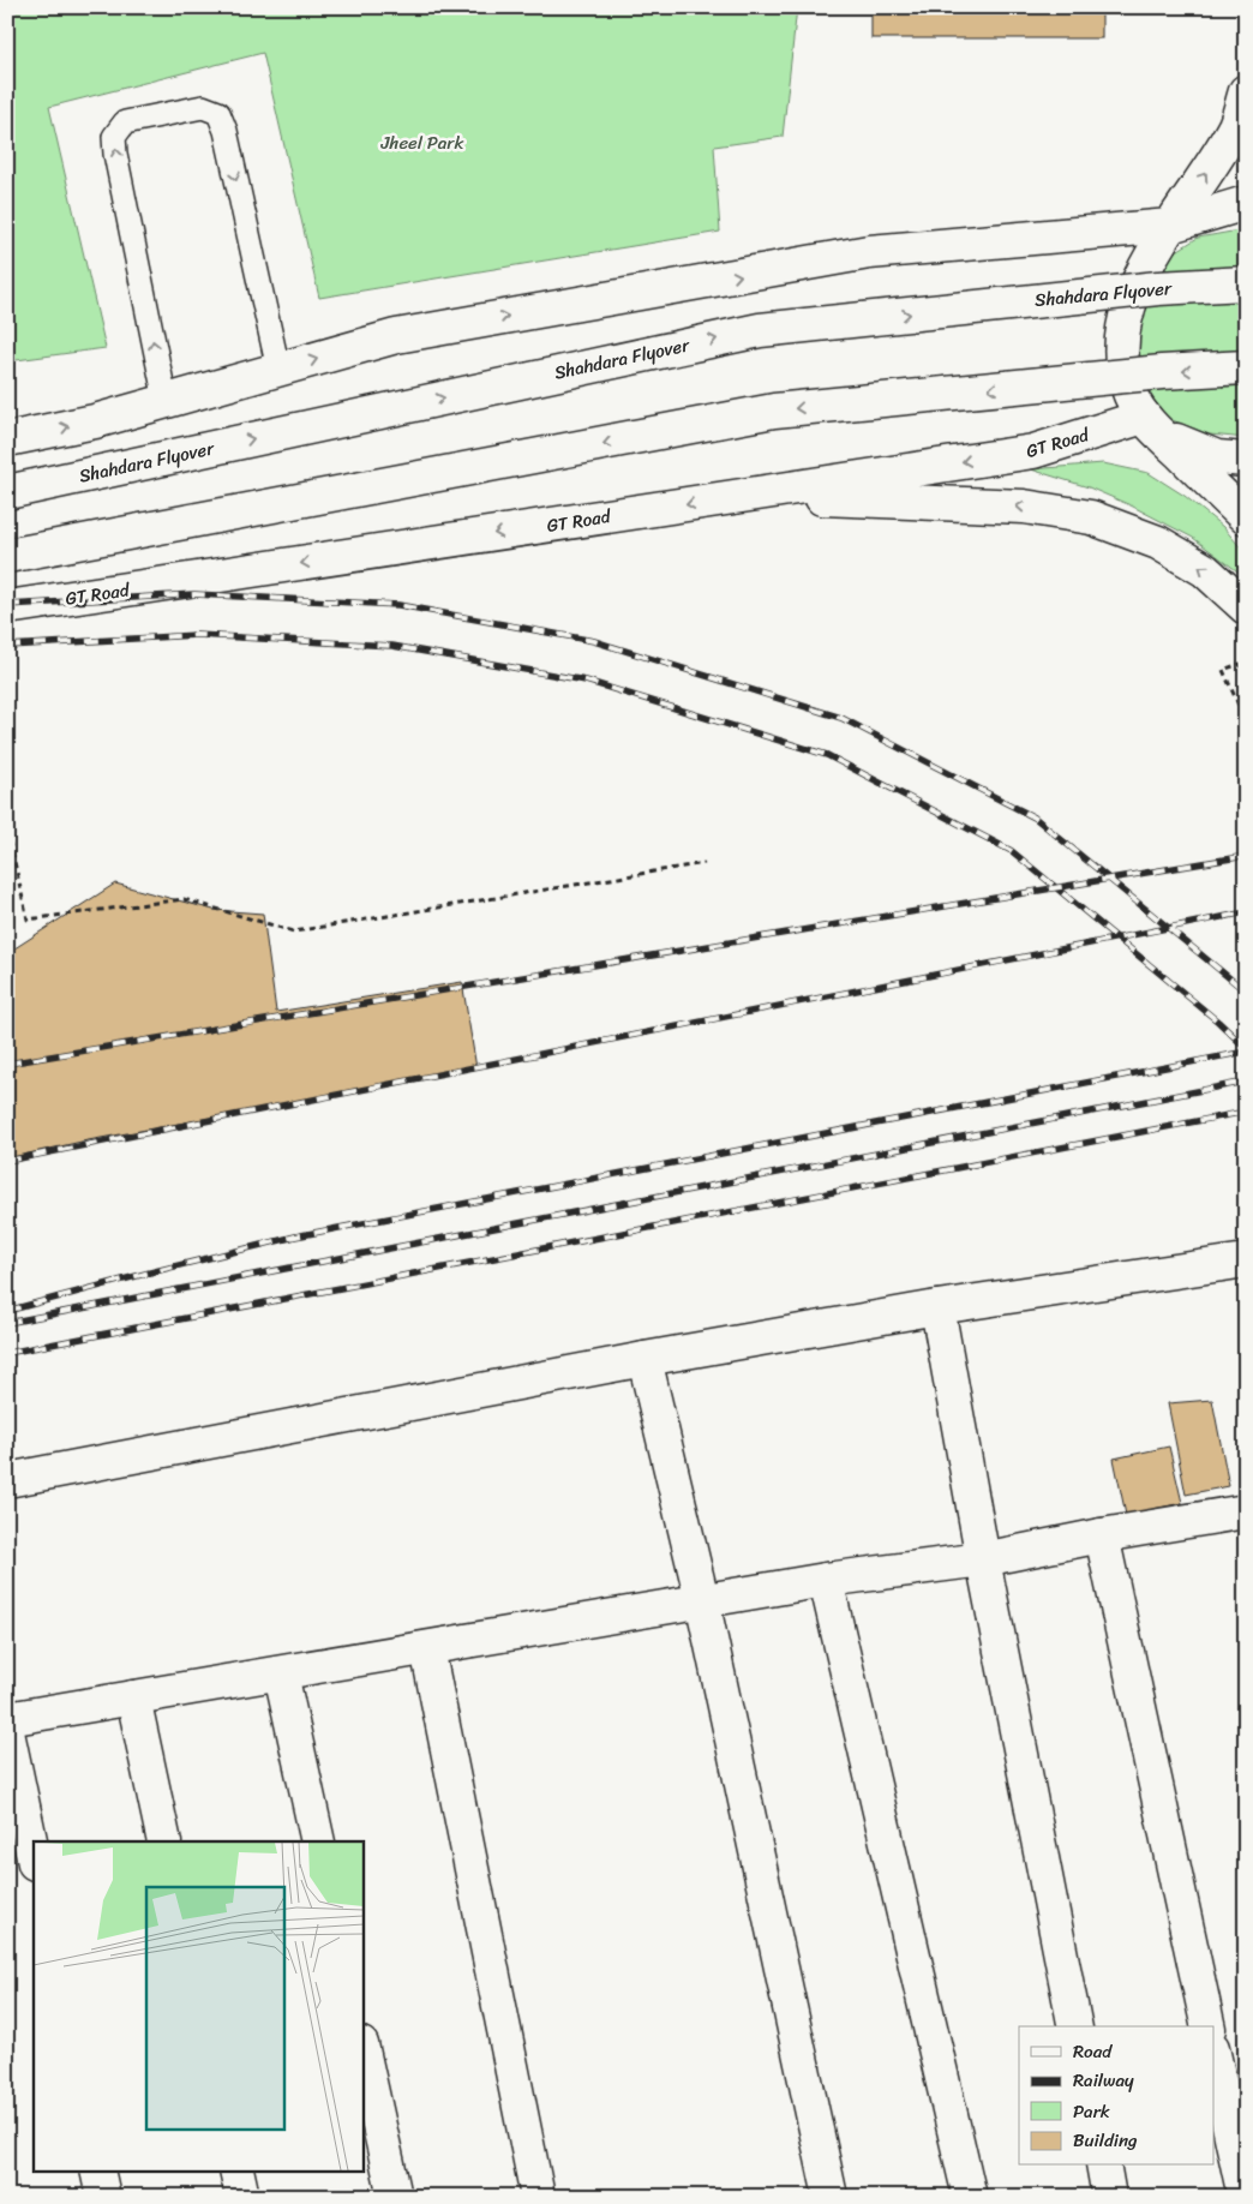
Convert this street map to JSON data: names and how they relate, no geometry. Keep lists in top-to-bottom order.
{
  "streets": {
    "main road": ["Shahdara Flyover", "GT Road"]
  },
  "parks": ["Jheel Park"],
  "legend": [
    "Road",
    "Railway",
    "Park",
    "Building"
  ]
}
